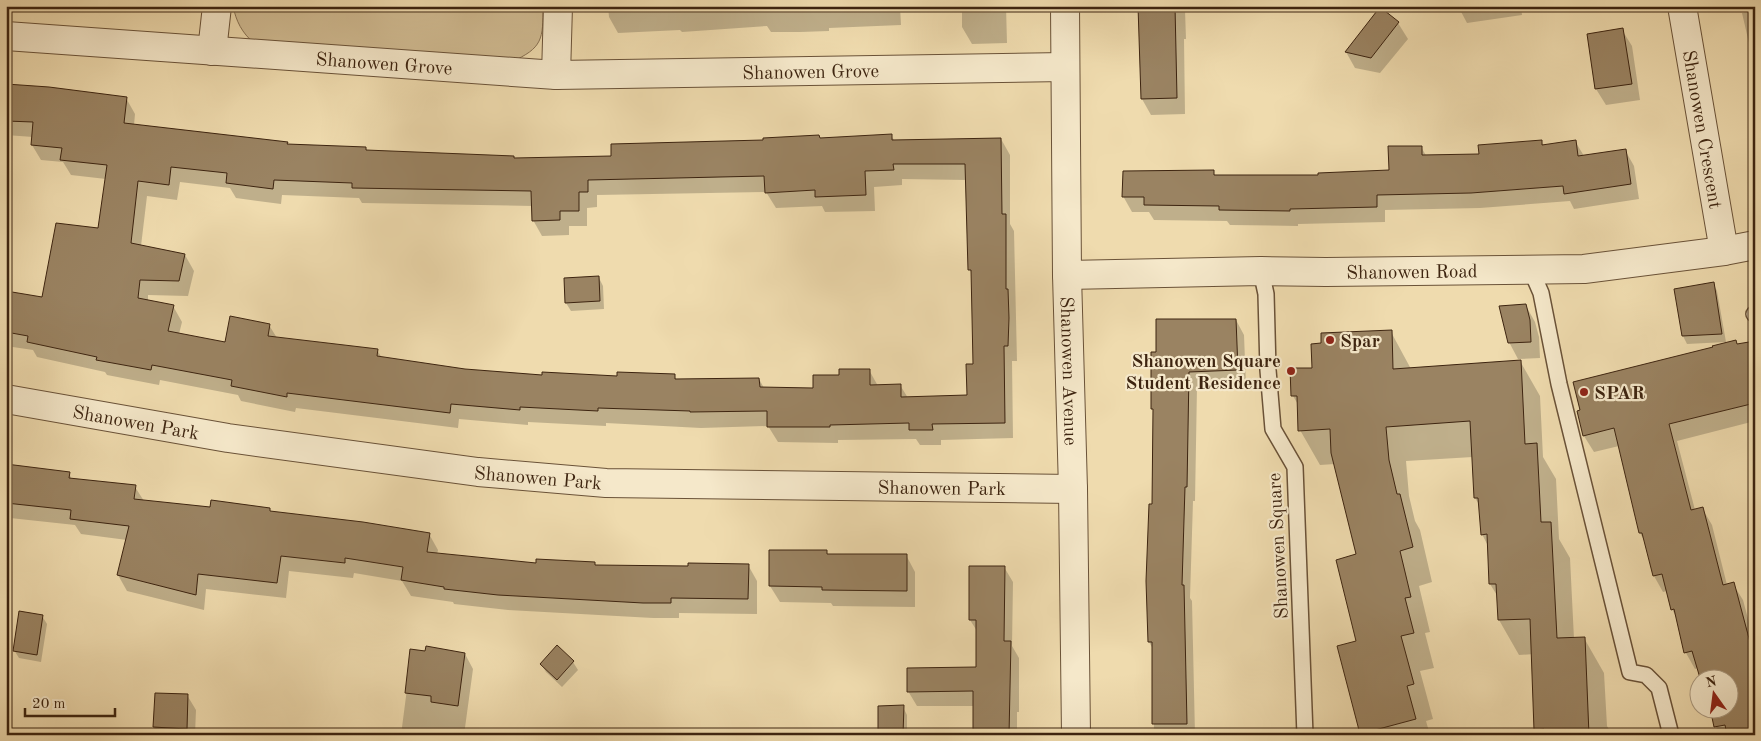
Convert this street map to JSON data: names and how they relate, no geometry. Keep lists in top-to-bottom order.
{
  "streets": {
    "street": [
      "Shanowen Grove",
      "Shanowen Crescent",
      "Shanowen Road",
      "Shanowen Avenue",
      "Shanowen Park"
    ],
    "lane": ["Shanowen Square"]
  },
  "crossings": [
    ["Shanowen Grove", "Shanowen Avenue"],
    ["Shanowen Crescent", "Shanowen Road"],
    ["Shanowen Road", "Shanowen Avenue"],
    ["Shanowen Road", "Shanowen Square"],
    ["Shanowen Avenue", "Shanowen Park"]
  ],
  "places": ["Spar", "Shanowen Square Student Residence", "SPAR"],
  "scale_bar": "20 m",
  "north": "top"
}
